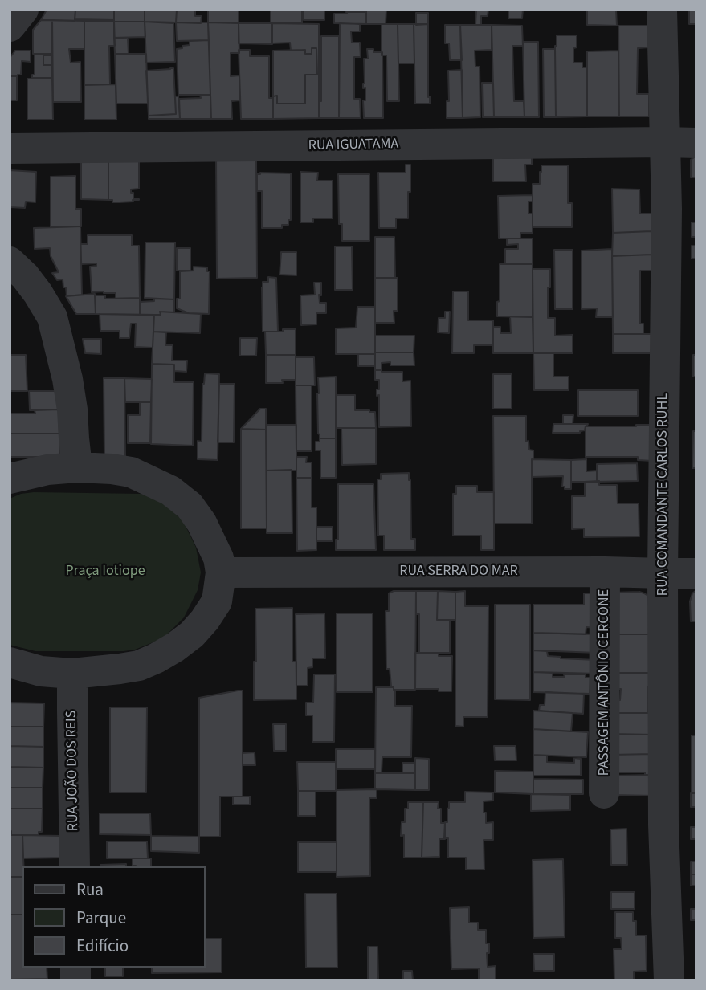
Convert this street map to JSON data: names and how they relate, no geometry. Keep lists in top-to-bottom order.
{
  "streets": {
    "street": [
      "RUA IGUATAMA",
      "RUA COMANDANTE CARLOS RUHL",
      "RUA SERRA DO MAR",
      "PASSAGEM ANTÔNIO CERCONE",
      "RUA JOÃO DOS REIS"
    ]
  },
  "crossings": [
    ["RUA IGUATAMA", "RUA COMANDANTE CARLOS RUHL"],
    ["RUA COMANDANTE CARLOS RUHL", "RUA SERRA DO MAR"],
    ["RUA SERRA DO MAR", "PASSAGEM ANTÔNIO CERCONE"]
  ],
  "parks": ["Praça Iotiope"],
  "legend": ["Rua", "Parque", "Edifício"]
}
